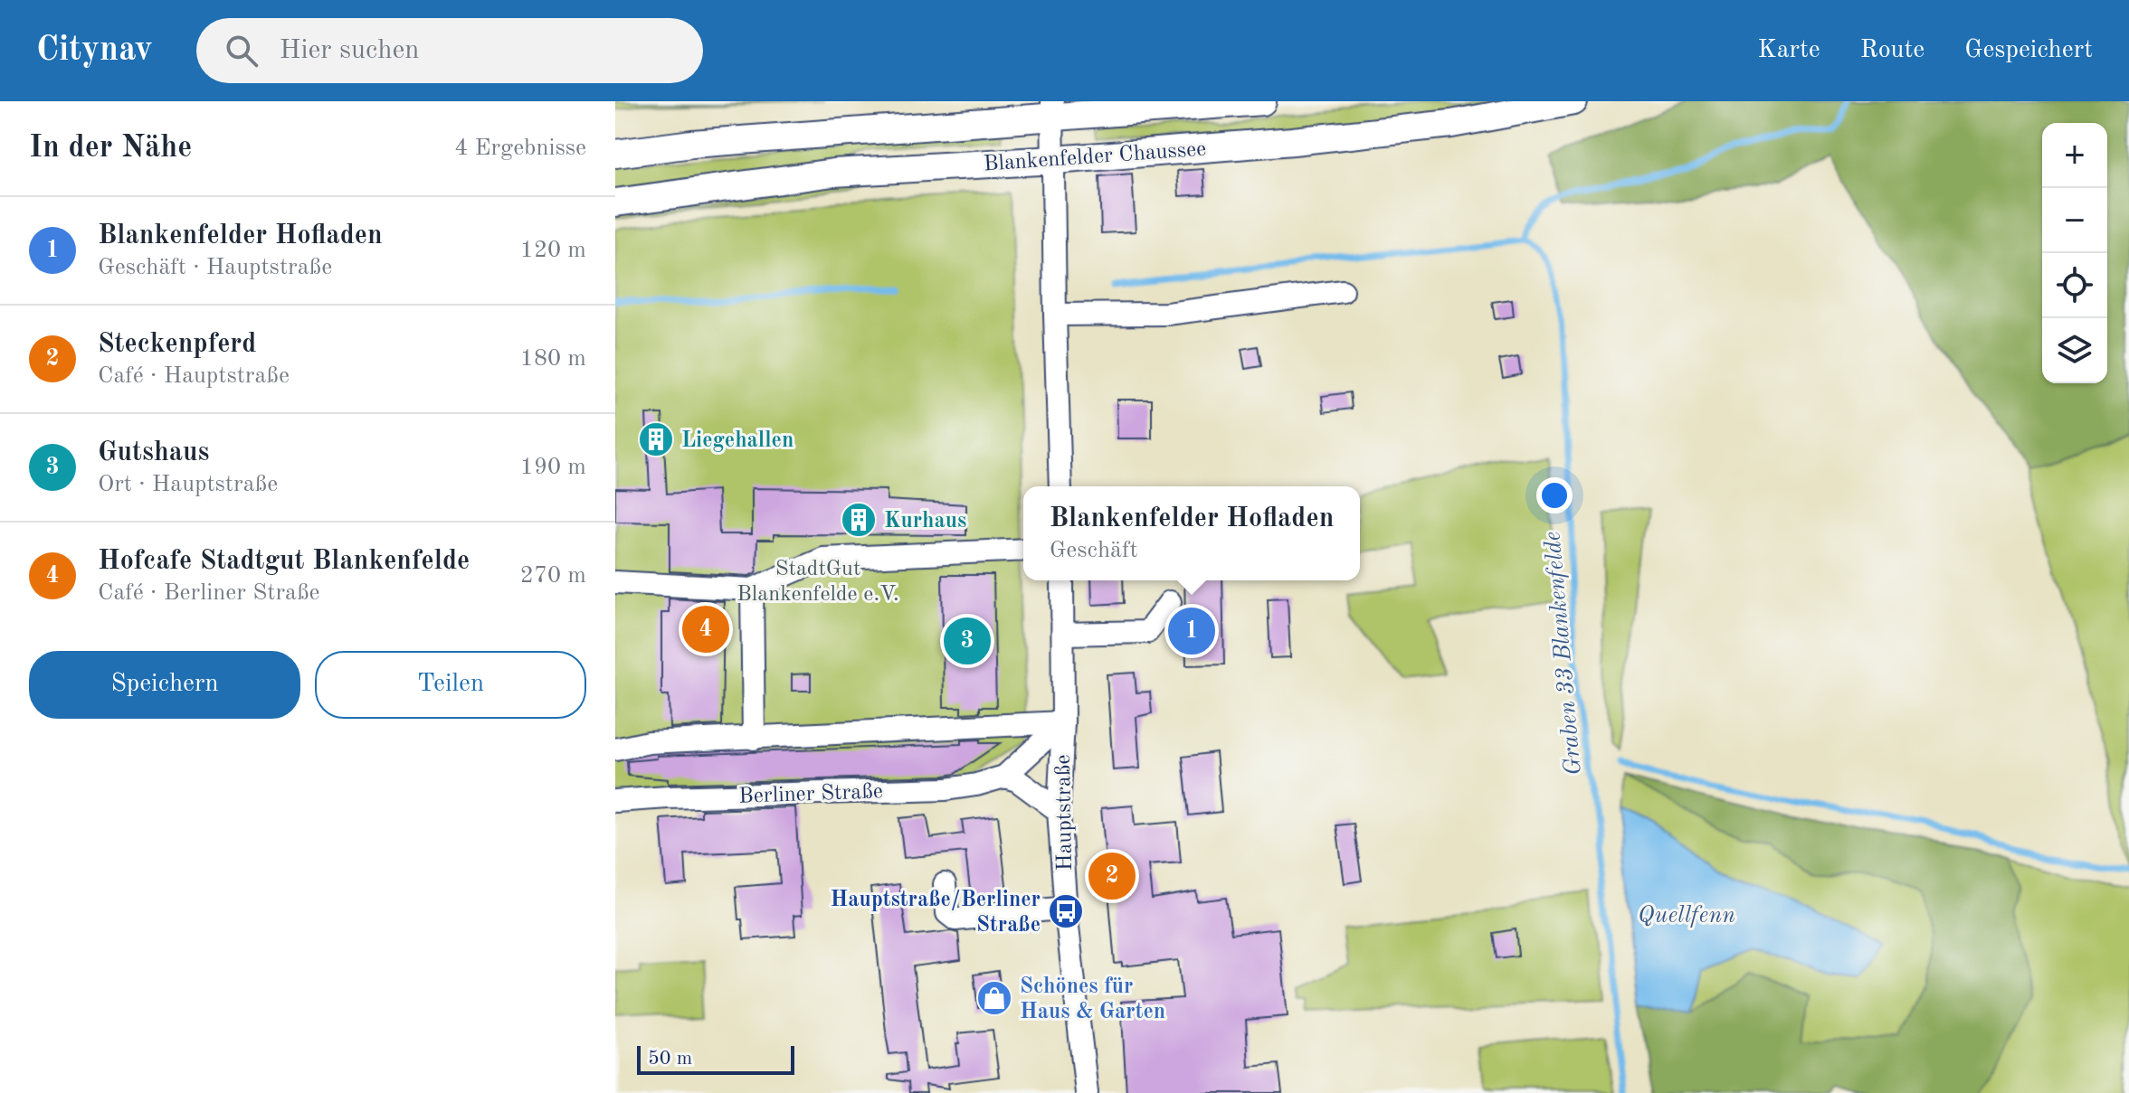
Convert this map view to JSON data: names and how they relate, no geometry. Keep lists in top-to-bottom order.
{
  "streets": {
    "main road": ["Blankenfelder Chaussee"],
    "street": ["Berliner Straße", "Hauptstraße"]
  },
  "crossings": [
    ["Berliner Straße", "Hauptstraße"]
  ],
  "water": ["Graben 33 Blankenfelde", "Quellfenn"],
  "parks": ["StadtGut Blankenfelde e.V."],
  "places": {
    "building": ["Liegehallen", "Kurhaus"],
    "bus stop": ["Hauptstraße/Berliner Straße"],
    "shop": ["Schönes für Haus & Garten"]
  },
  "scale_bar": "50 m",
  "page": {
    "header": "Citynav",
    "search": "Hier suchen",
    "nav": ["Karte", "Route", "Gespeichert"],
    "heading": ["In der Nähe", "4 Ergebnisse"],
    "map_buttons": ["+", "−"],
    "list": [
      {
        "mark": "1",
        "name": "Blankenfelder Hofladen",
        "note": "Geschäft · Hauptstraße",
        "value": "120 m"
      },
      {
        "mark": "2",
        "name": "Steckenpferd",
        "note": "Café · Hauptstraße",
        "value": "180 m"
      },
      {
        "mark": "3",
        "name": "Gutshaus",
        "note": "Ort · Hauptstraße",
        "value": "190 m"
      },
      {
        "mark": "4",
        "name": "Hofcafe Stadtgut Blankenfelde",
        "note": "Café · Berliner Straße",
        "value": "270 m"
      }
    ],
    "popup": ["Blankenfelder Hofladen", "Geschäft"],
    "pins": [
      "4",
      "1",
      "3",
      "2"
    ],
    "buttons": ["Speichern", "Teilen"],
    "scale": "50 m"
  }
}
